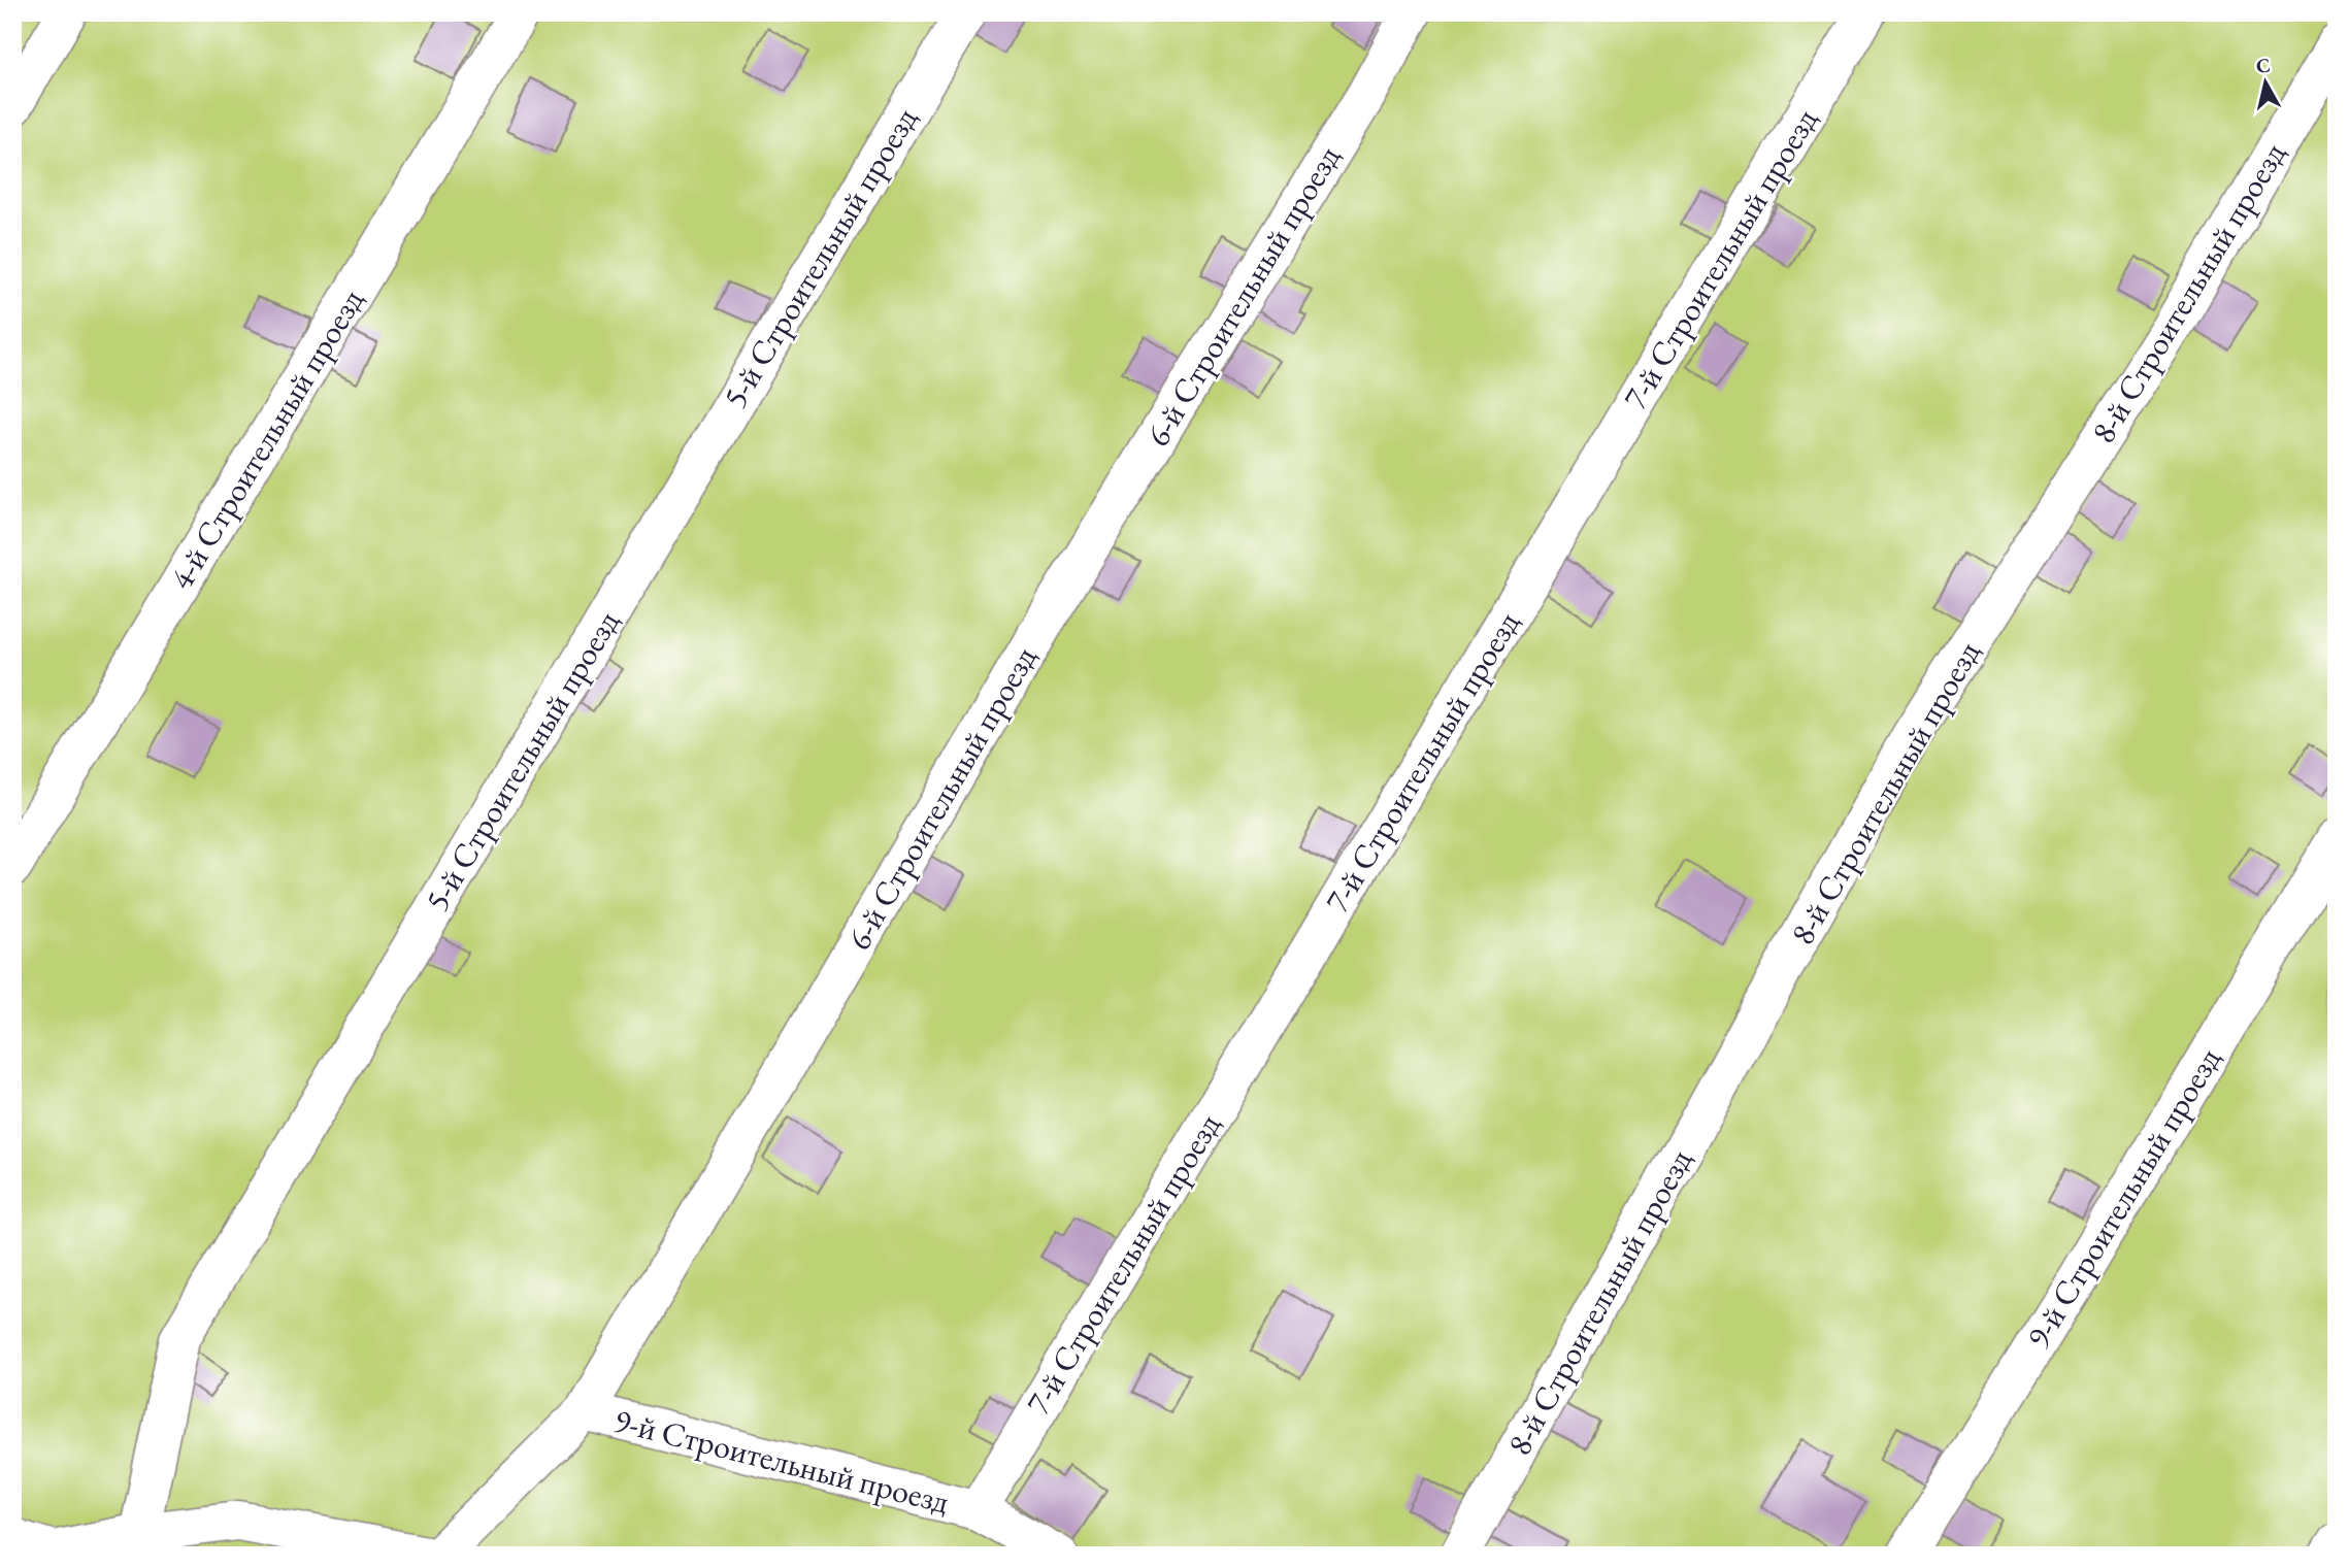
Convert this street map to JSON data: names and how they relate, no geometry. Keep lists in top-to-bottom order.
{
  "streets": {
    "street": [
      "5-й Строительный проезд",
      "7-й Строительный проезд",
      "8-й Строительный проезд",
      "6-й Строительный проезд",
      "4-й Строительный проезд",
      "9-й Строительный проезд"
    ]
  },
  "crossings": [
    ["7-й Строительный проезд", "9-й Строительный проезд"],
    ["6-й Строительный проезд", "9-й Строительный проезд"]
  ],
  "north": "top"
}
